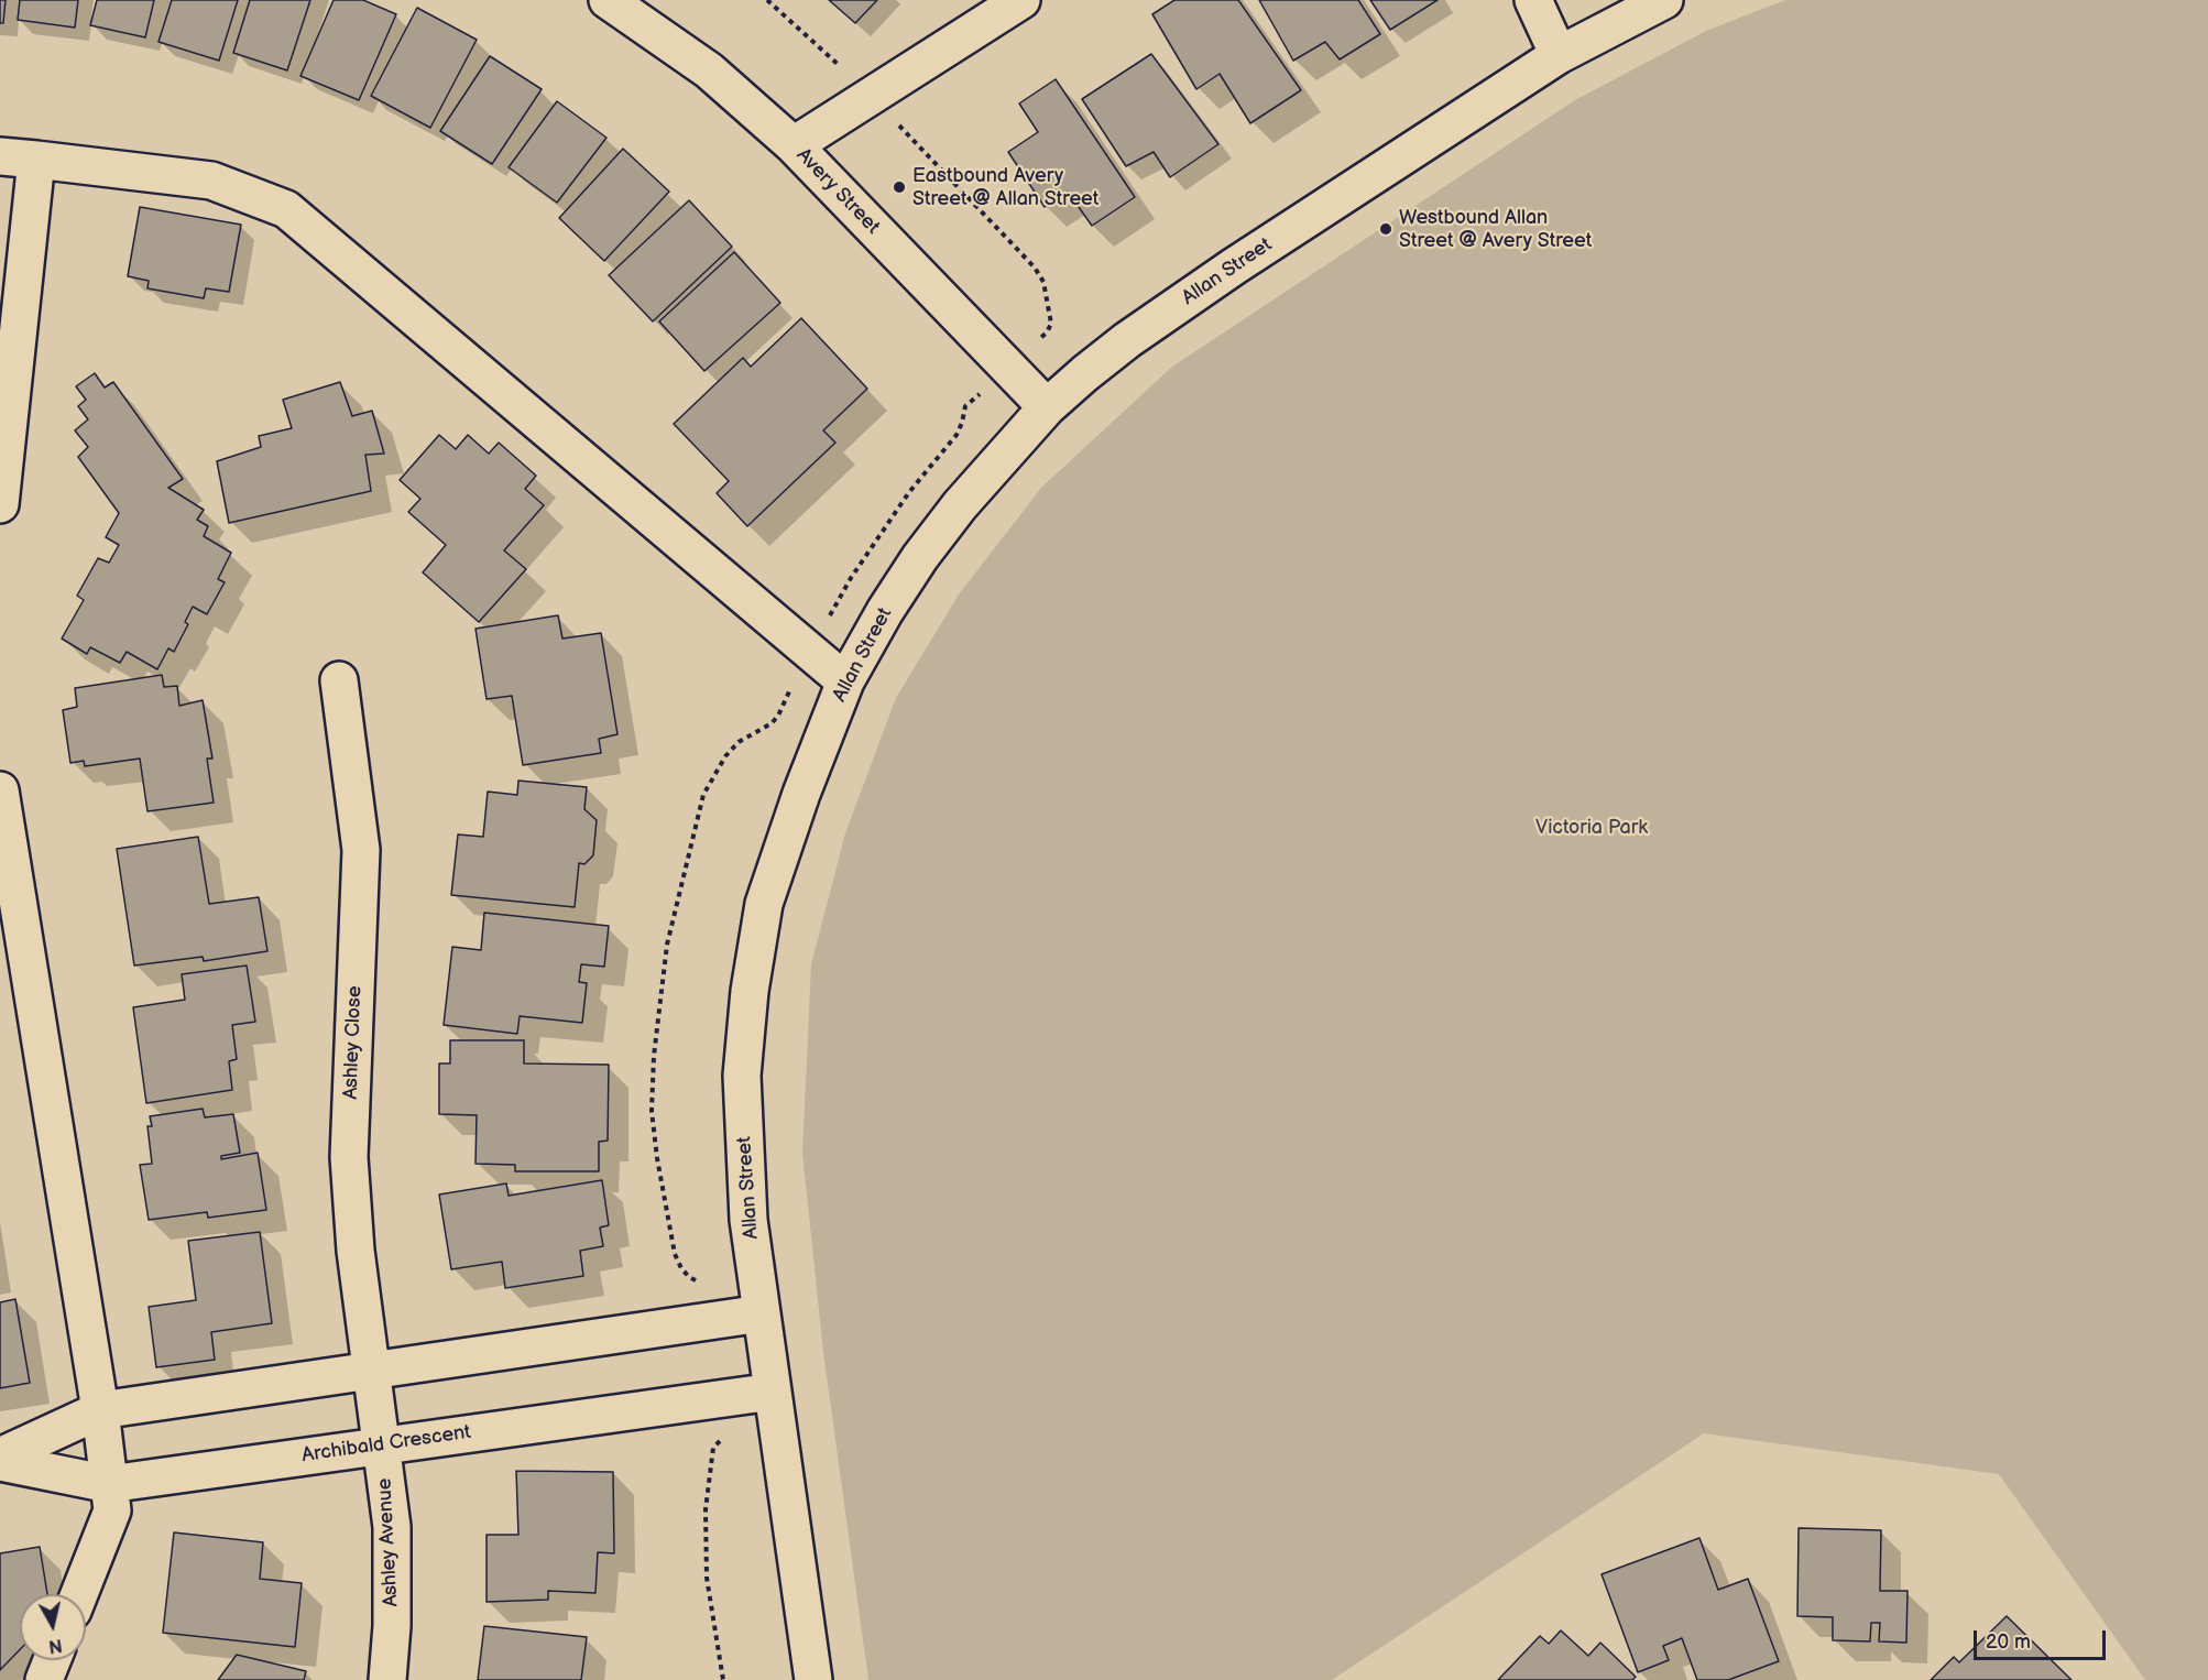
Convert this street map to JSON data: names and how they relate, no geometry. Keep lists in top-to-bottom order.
{
  "streets": {
    "street": [
      "Avery Street",
      "Allan Street",
      "Ashley Close",
      "Archibald Crescent",
      "Ashley Avenue"
    ]
  },
  "crossings": [
    ["Avery Street", "Allan Street"],
    ["Allan Street", "Archibald Crescent"],
    ["Ashley Close", "Ashley Avenue"],
    ["Archibald Crescent", "Ashley Avenue"]
  ],
  "parks": ["Victoria Park"],
  "places": ["Eastbound Avery Street @ Allan Street", "Westbound Allan Street @ Avery Street"],
  "scale_bar": "20 m",
  "north": "bottom"
}
